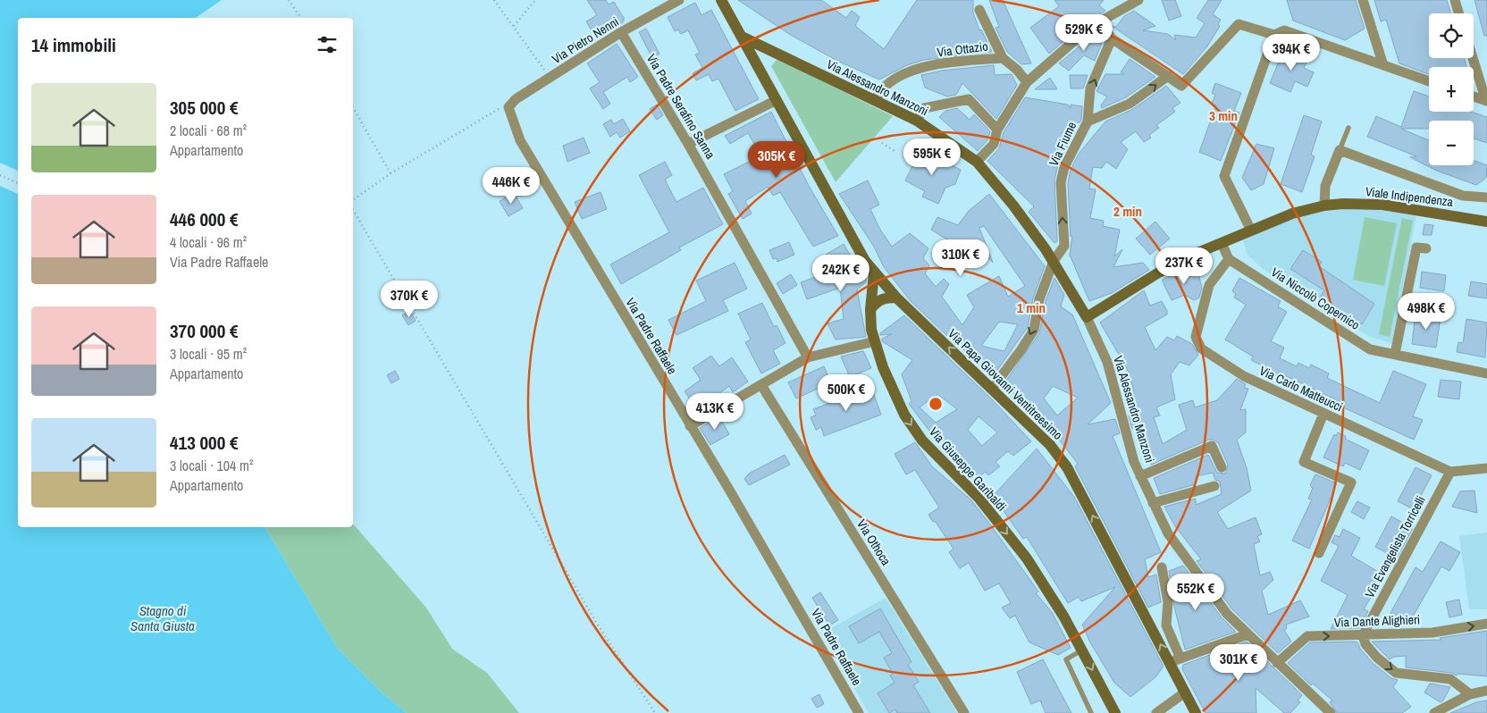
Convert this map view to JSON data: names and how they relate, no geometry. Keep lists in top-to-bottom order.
{
  "streets": {
    "main road": [
      "Via Alessandro Manzoni",
      "Viale Indipendenza",
      "Via Papa Giovanni Ventitreesimo",
      "Via Giuseppe Garibaldi"
    ],
    "street": [
      "Via Pietro Nenni",
      "Via Ottazio",
      "Via Padre Serafino Sanna",
      "Via Fiume",
      "Via Niccolò Copernico",
      "Via Padre Raffaele",
      "Via Carlo Matteucci",
      "Via Othoca",
      "Via Evangelista Torricelli",
      "Via Dante Alighieri"
    ]
  },
  "crossings": [
    ["Via Pietro Nenni", "Via Padre Serafino Sanna"],
    ["Via Pietro Nenni", "Via Padre Raffaele"],
    ["Via Ottazio", "Via Alessandro Manzoni"],
    ["Via Alessandro Manzoni", "Via Fiume"],
    ["Via Alessandro Manzoni", "Viale Indipendenza"],
    ["Via Alessandro Manzoni", "Via Papa Giovanni Ventitreesimo"],
    ["Via Alessandro Manzoni", "Via Dante Alighieri"],
    ["Via Fiume", "Via Papa Giovanni Ventitreesimo"],
    ["Via Niccolò Copernico", "Via Carlo Matteucci"],
    ["Via Papa Giovanni Ventitreesimo", "Via Giuseppe Garibaldi"],
    ["Via Carlo Matteucci", "Via Evangelista Torricelli"],
    ["Via Evangelista Torricelli", "Via Dante Alighieri"]
  ],
  "one_way": ["Via Papa Giovanni Ventitreesimo", "Via Giuseppe Garibaldi", "Via Dante Alighieri"],
  "water": ["Stagno di Santa Giusta"],
  "page": {
    "map_buttons": ["+", "−"],
    "price": [
      "529K €",
      "394K €",
      "595K €",
      "305K €",
      "446K €",
      "310K €",
      "237K €",
      "242K €",
      "370K €",
      "498K €",
      "500K €",
      "413K €",
      "552K €",
      "301K €"
    ],
    "heading": "14 immobili",
    "list": [
      {
        "name": "305 000 €",
        "note": "2 locali · 68 m² · Appartamento"
      },
      {
        "name": "446 000 €",
        "note": "4 locali · 96 m² · Via Padre Raffaele"
      },
      {
        "name": "370 000 €",
        "note": "3 locali · 95 m² · Appartamento"
      },
      {
        "name": "413 000 €",
        "note": "3 locali · 104 m² · Appartamento"
      }
    ]
  },
  "rings": ["3 min", "2 min", "1 min"]
}
